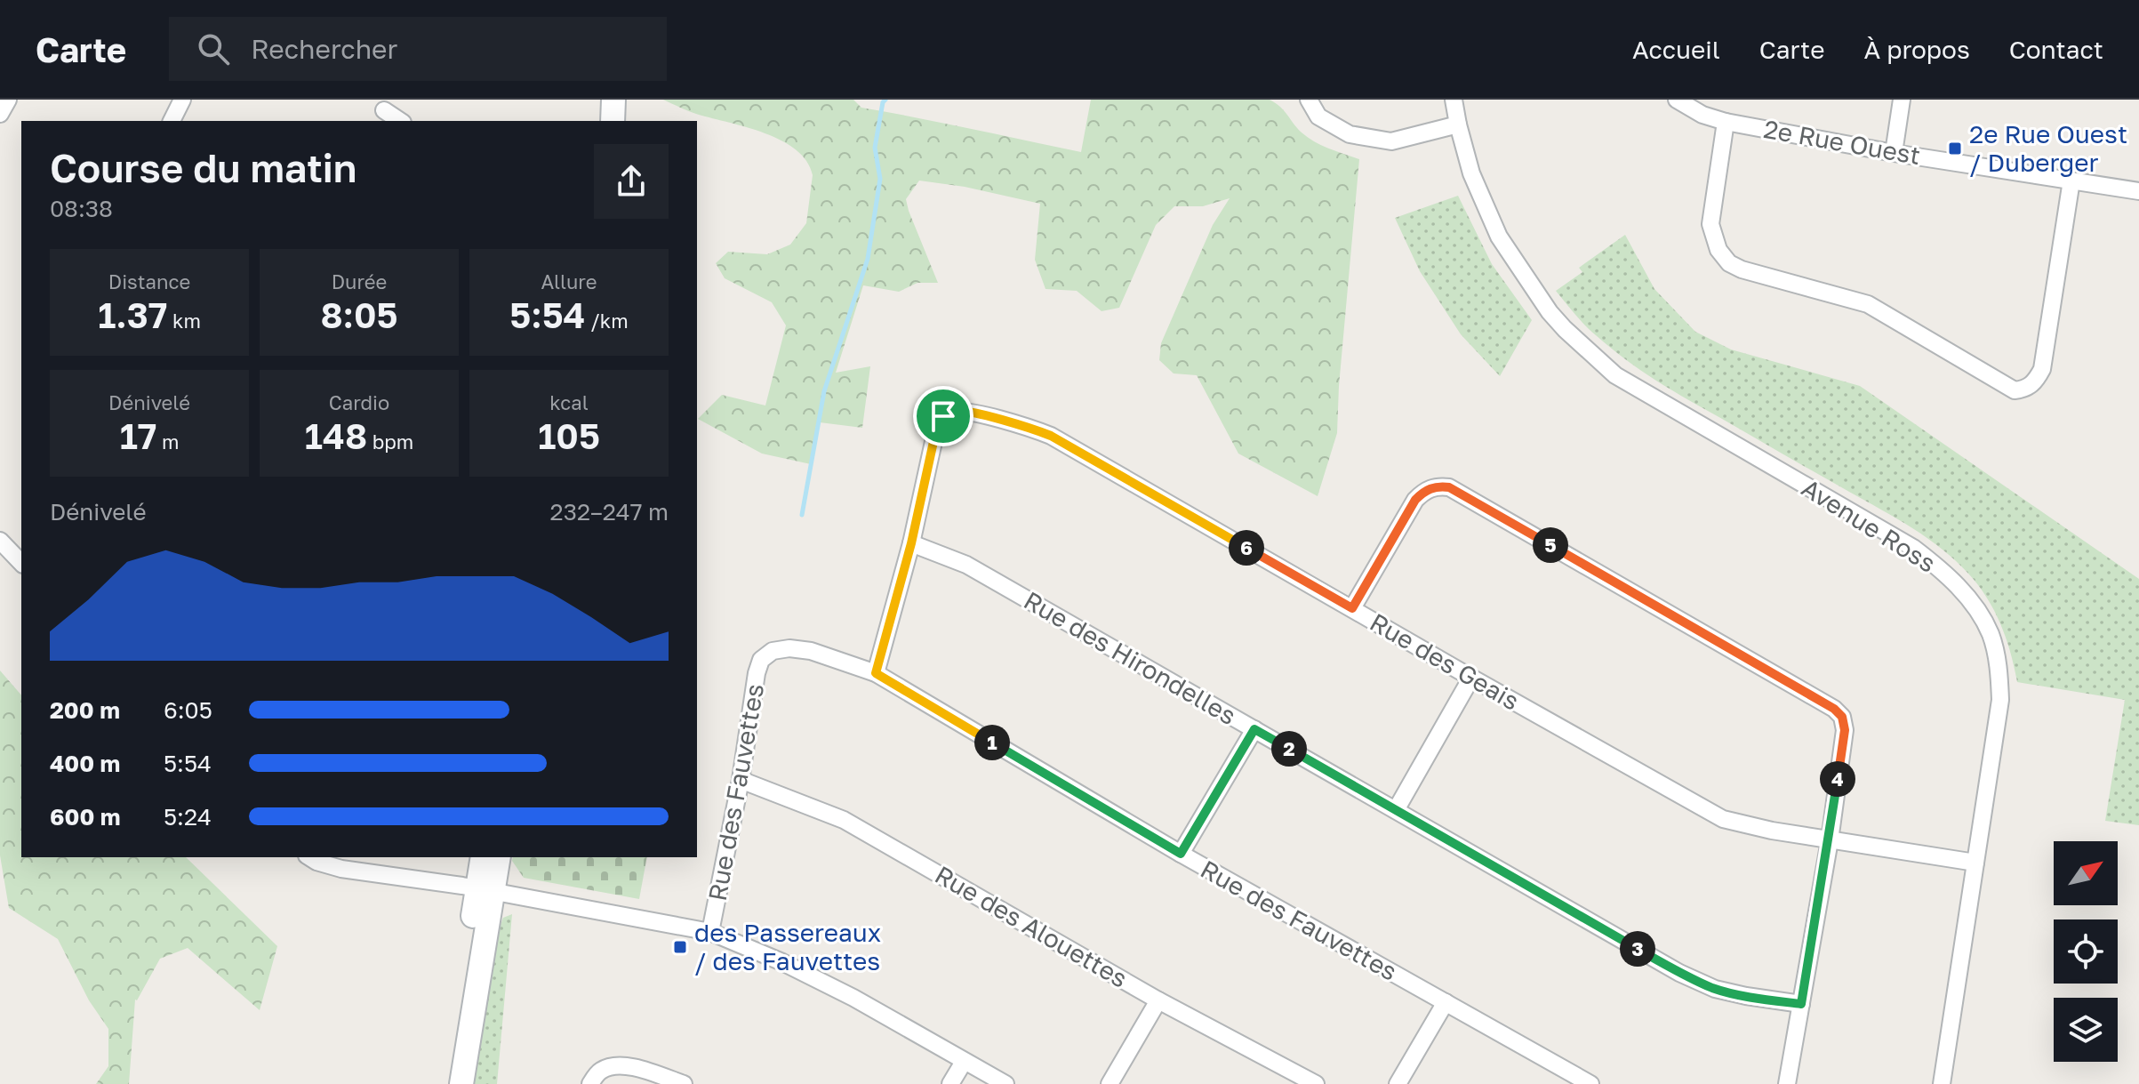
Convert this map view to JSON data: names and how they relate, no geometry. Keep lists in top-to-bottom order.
{
  "streets": {
    "street": [
      "2e Rue Ouest",
      "Avenue Ross",
      "Rue des Hirondelles",
      "Rue des Geais",
      "Rue des Fauvettes",
      "Rue des Alouettes"
    ]
  },
  "crossings": [
    ["Avenue Ross", "Rue des Geais"],
    ["Rue des Hirondelles", "Rue des Geais"],
    ["Rue des Geais", "Rue des Fauvettes"],
    ["Rue des Fauvettes", "Rue des Alouettes"]
  ],
  "places": {
    "transit": ["2e Rue Ouest / Duberger", "des Passereaux / des Fauvettes"]
  },
  "north": "top right",
  "page": {
    "header": "Carte",
    "search": "Rechercher",
    "nav": [
      "Accueil",
      "Carte",
      "À propos",
      "Contact"
    ],
    "heading": ["Course du matin", "08:38"],
    "stats": [
      ["Distance", "1.37 km"],
      ["Durée", "8:05"],
      ["Allure", "5:54 /km"],
      ["Dénivelé", "17 m"],
      ["Cardio", "148 bpm"],
      ["kcal", "105"]
    ],
    "chart": ["Dénivelé", "232–247 m"],
    "pins": [
      "5",
      "6",
      "1",
      "2",
      "4",
      "3"
    ],
    "list": [
      {
        "name": "200 m",
        "note": "6:05"
      },
      {
        "name": "400 m",
        "note": "5:54"
      },
      {
        "name": "600 m",
        "note": "5:24"
      }
    ]
  }
}
